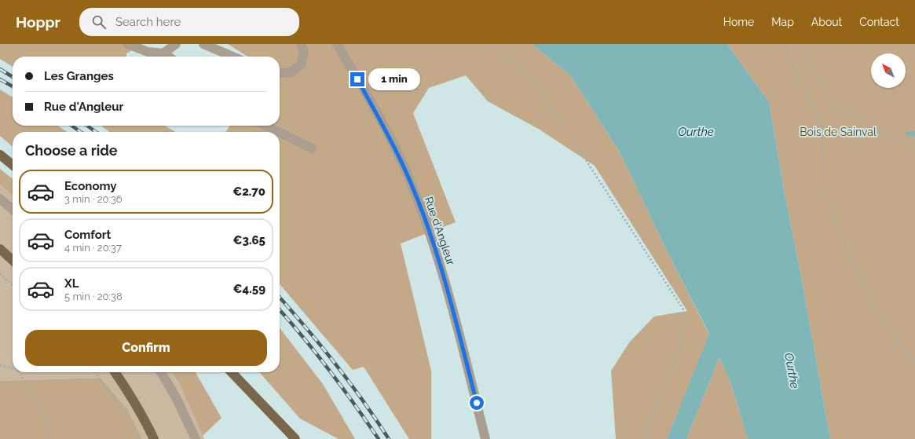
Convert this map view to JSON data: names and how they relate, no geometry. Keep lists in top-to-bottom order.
{
  "streets": {
    "street": ["Rue d'Angleur"]
  },
  "water": ["Ourthe"],
  "parks": ["Bois de Sainval"],
  "north": "top left",
  "page": {
    "header": "Hoppr",
    "search": "Search here",
    "nav": [
      "Home",
      "Map",
      "About",
      "Contact"
    ],
    "banner": ["Les Granges", "Rue d'Angleur"],
    "bubble": "1 min",
    "heading": "Choose a ride",
    "list": [
      {
        "name": "Economy",
        "note": "3 min · 20:36",
        "value": "€2.70"
      },
      {
        "name": "Comfort",
        "note": "4 min · 20:37",
        "value": "€3.65"
      },
      {
        "name": "XL",
        "note": "5 min · 20:38",
        "value": "€4.59"
      }
    ],
    "buttons": "Confirm"
  }
}
